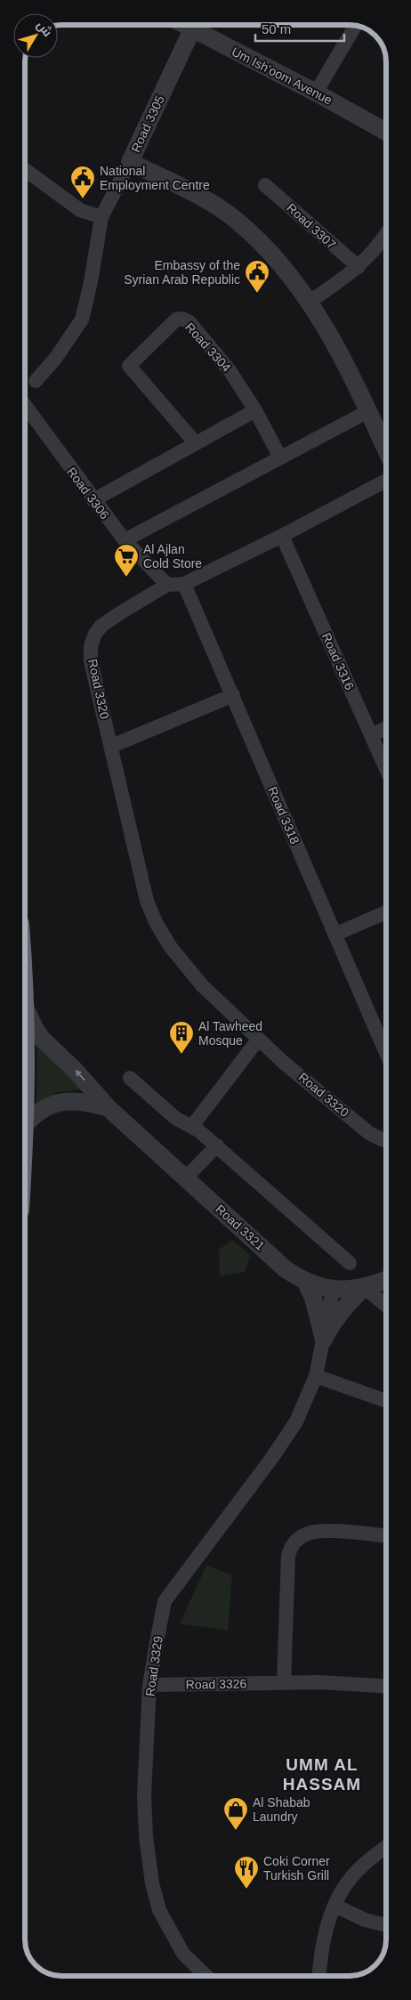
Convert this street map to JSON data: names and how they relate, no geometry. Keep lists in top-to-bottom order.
{
  "streets": {
    "street": [
      "Um Ish'oom Avenue",
      "Road 3305",
      "Road 3307",
      "Road 3304",
      "Road 3306",
      "Road 3316",
      "Road 3320",
      "Road 3318",
      "Road 3321",
      "Road 3329",
      "Road 3326"
    ]
  },
  "crossings": [
    ["Um Ish'oom Avenue", "Road 3305"],
    ["Road 3306", "Road 3320"],
    ["Road 3316", "Road 3320"],
    ["Road 3320", "Road 3318"],
    ["Road 3321", "Road 3329"],
    ["Road 3329", "Road 3326"]
  ],
  "districts": ["UMM AL HASSAM"],
  "places": {
    "public building": ["National Employment Centre", "Embassy of the Syrian Arab Republic"],
    "supermarket": ["Al Ajlan Cold Store"],
    "building": ["Al Tawheed Mosque"],
    "shop": ["Al Shabab Laundry"],
    "restaurant": ["Coki Corner Turkish Grill"]
  },
  "scale_bar": "50 m",
  "north": "top right"
}
